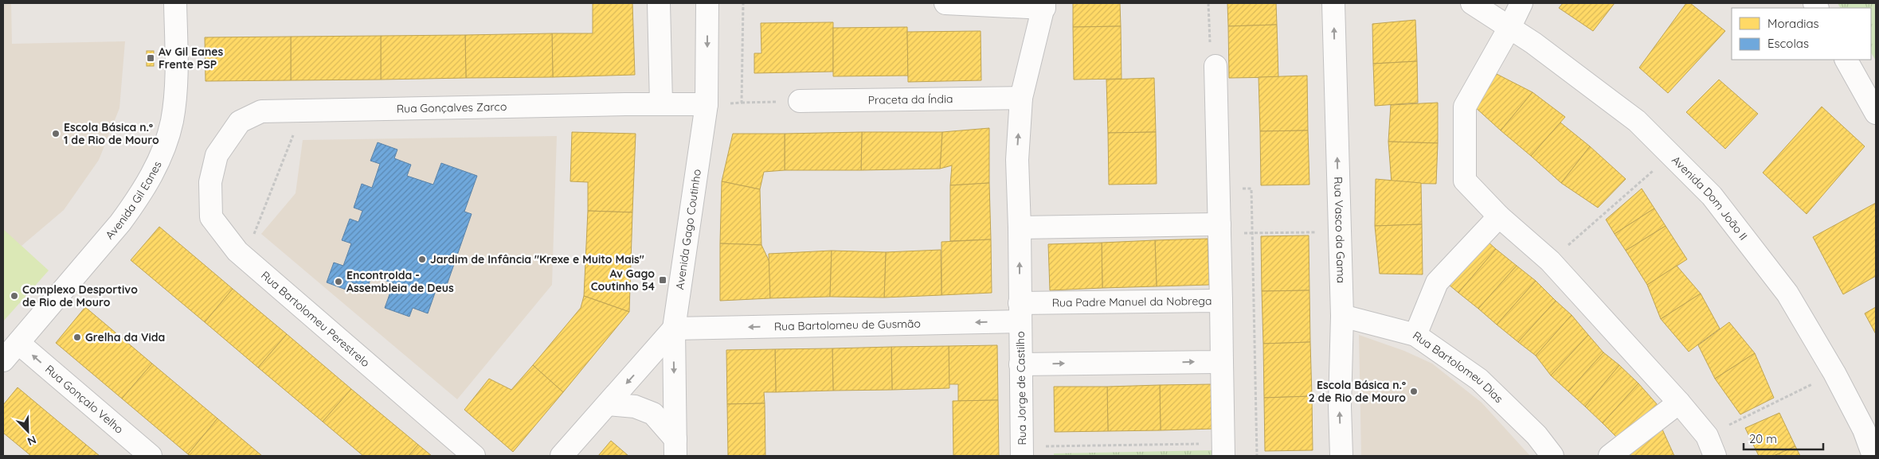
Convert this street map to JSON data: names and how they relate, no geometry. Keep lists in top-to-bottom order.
{
  "streets": {
    "street": [
      "Praceta da Índia",
      "Rua Gonçalves Zarco",
      "Avenida Dom João II",
      "Avenida Gil Eanes",
      "Avenida Gago Coutinho",
      "Rua Vasco da Gama",
      "Rua Padre Manuel da Nobrega",
      "Rua Bartolomeu Perestrelo",
      "Rua Bartolomeu de Gusmão",
      "Rua Bartolomeu Dias",
      "Rua Jorge de Castilho",
      "Rua Gonçalo Velho"
    ]
  },
  "crossings": [
    ["Rua Gonçalves Zarco", "Avenida Gago Coutinho"],
    ["Rua Gonçalves Zarco", "Rua Bartolomeu Perestrelo"],
    ["Avenida Gil Eanes", "Rua Gonçalo Velho"],
    ["Avenida Gago Coutinho", "Rua Bartolomeu de Gusmão"],
    ["Rua Vasco da Gama", "Rua Bartolomeu Dias"],
    ["Rua Padre Manuel da Nobrega", "Rua Bartolomeu de Gusmão"],
    ["Rua Padre Manuel da Nobrega", "Rua Jorge de Castilho"],
    ["Rua Bartolomeu de Gusmão", "Rua Jorge de Castilho"]
  ],
  "one_way": ["Rua Bartolomeu de Gusmão", "Rua Gonçalo Velho"],
  "places": {
    "transit": ["Av Gil Eanes Frente PSP", "Av Gago Coutinho 54"],
    "other": [
      "Escola Básica n.º 1 de Rio de Mouro",
      "Jardim de Infância \"Krexe e Muito Mais\"",
      "EncontroIda - Assembleia de Deus",
      "Complexo Desportivo de Rio de Mouro",
      "Grelha da Vida",
      "Escola Básica n.º 2 de Rio de Mouro"
    ]
  },
  "legend": ["Moradias", "Escolas"],
  "scale_bar": "20 m",
  "north": "bottom right"
}
